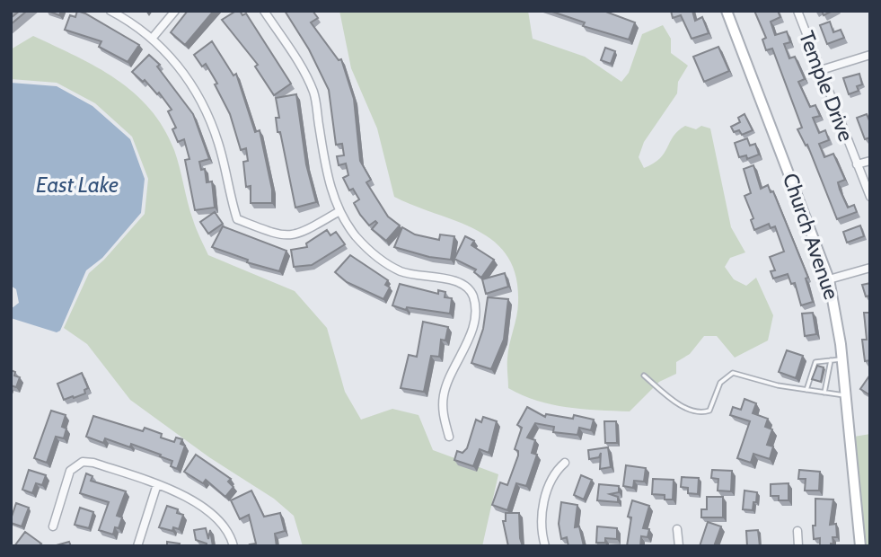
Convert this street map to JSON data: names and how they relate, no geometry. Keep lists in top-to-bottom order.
{
  "streets": {
    "street": ["Temple Drive", "Church Avenue"]
  },
  "water": ["East Lake"]
}
